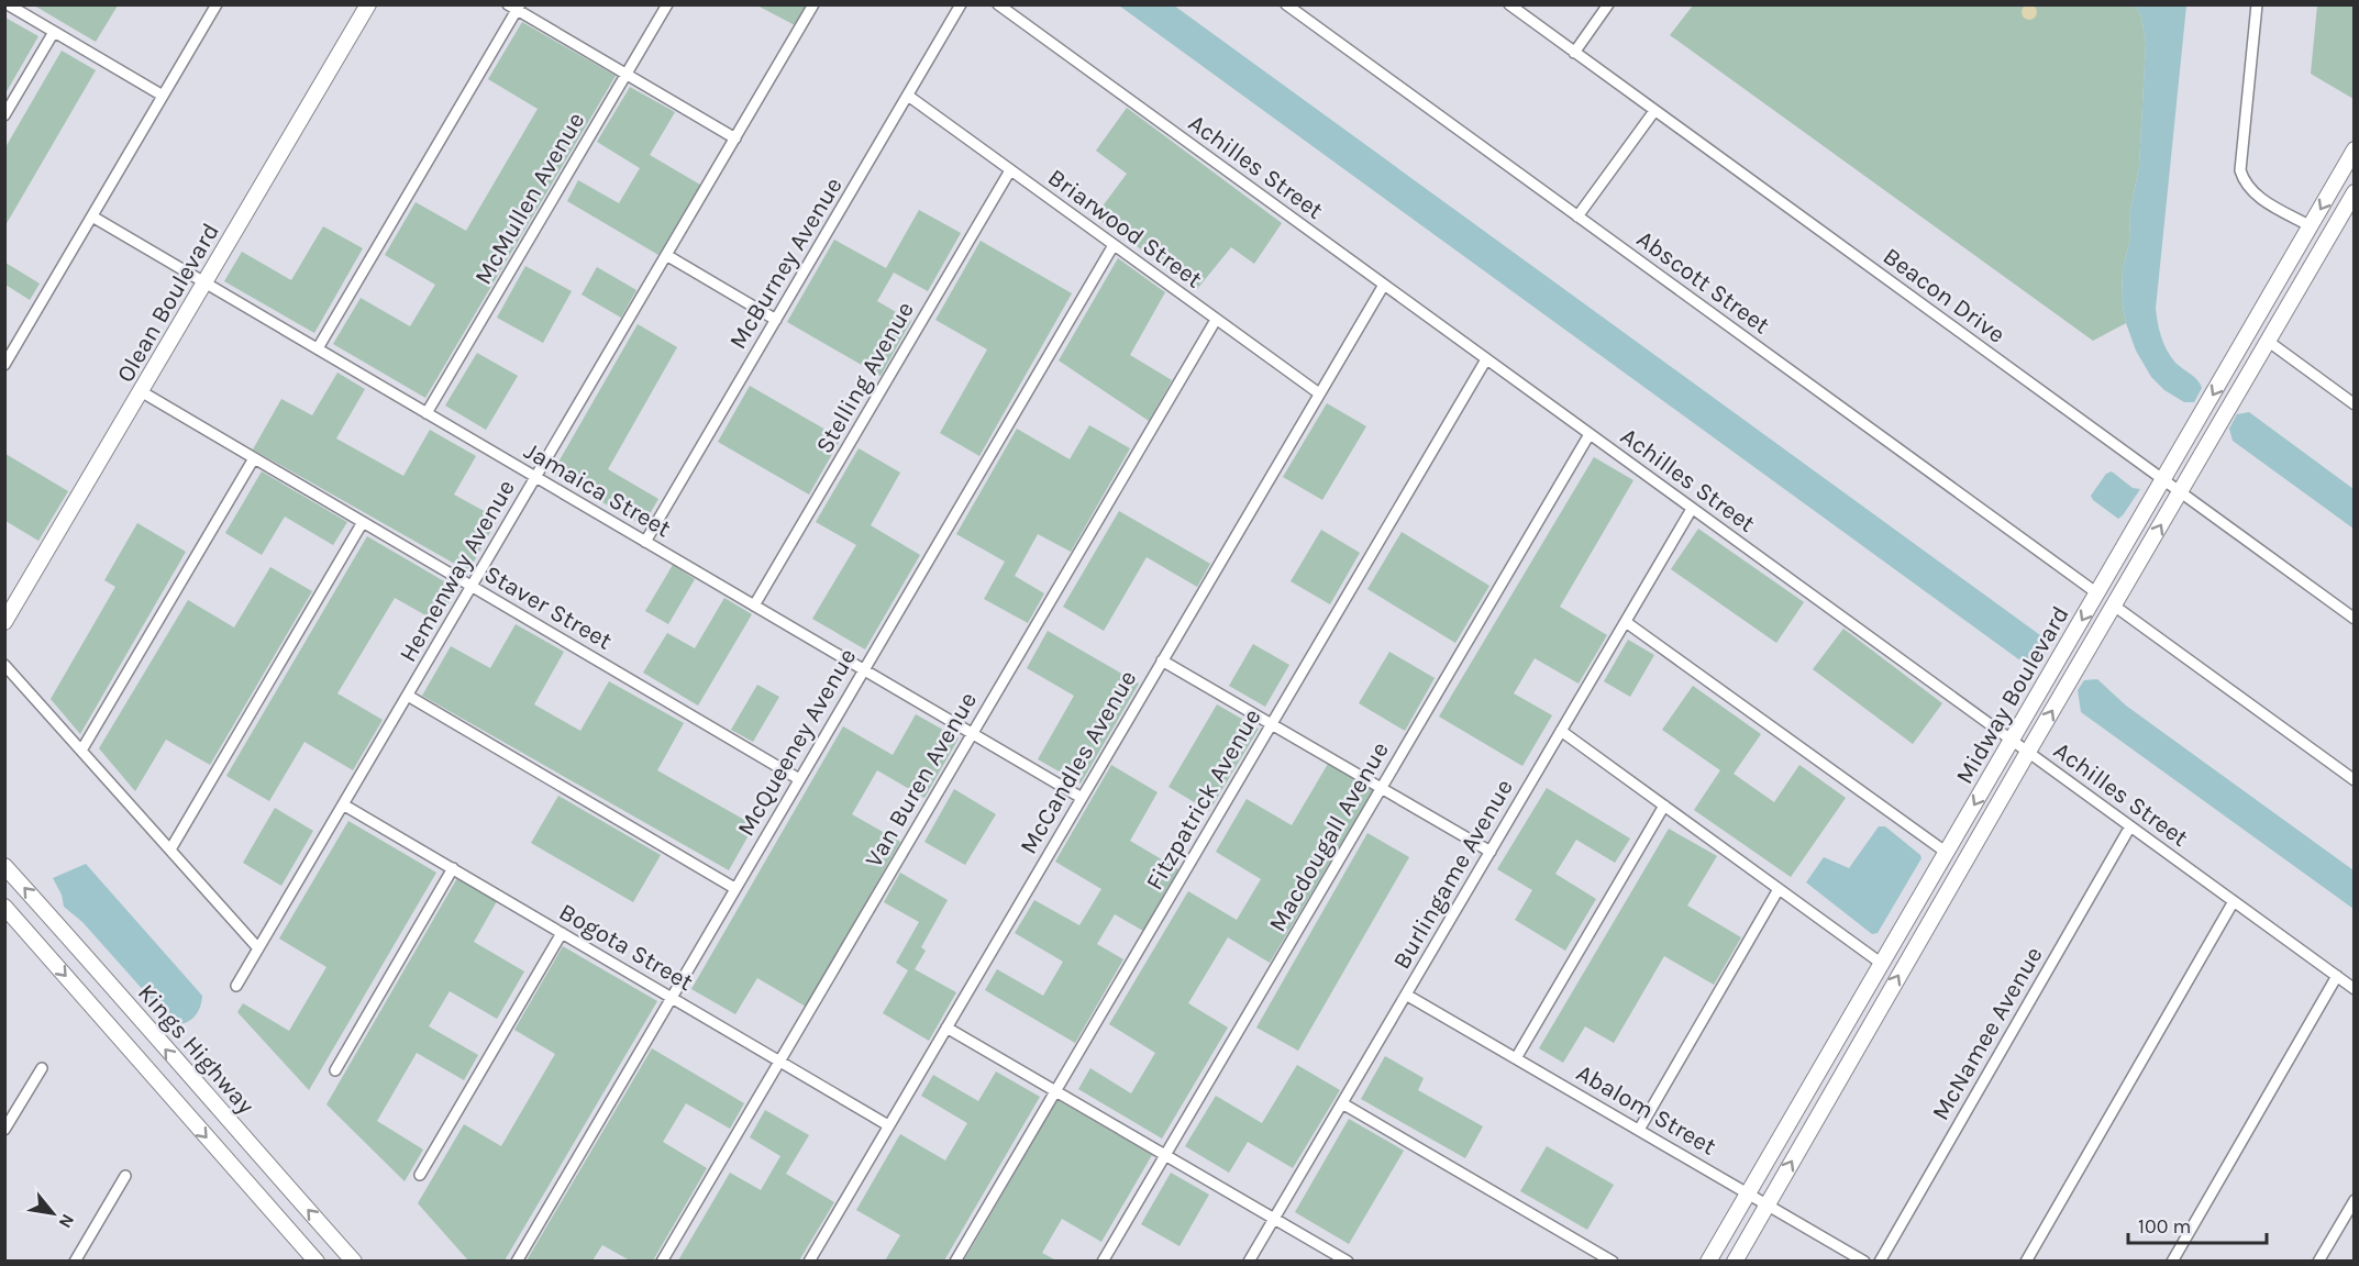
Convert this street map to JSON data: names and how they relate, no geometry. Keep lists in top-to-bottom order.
{
  "streets": {
    "street": [
      "Achilles Street",
      "McMullen Avenue",
      "Briarwood Street",
      "McBurney Avenue",
      "Abscott Street",
      "Beacon Drive",
      "Olean Boulevard",
      "Stelling Avenue",
      "Jamaica Street",
      "Hemenway Avenue",
      "Staver Street",
      "Midway Boulevard",
      "McQueeney Avenue",
      "McCandles Avenue",
      "Van Buren Avenue",
      "Fitzpatrick Avenue",
      "Macdougall Avenue",
      "Burlingame Avenue",
      "Bogota Street",
      "McNamee Avenue",
      "Kings Highway",
      "Abalom Street"
    ]
  },
  "crossings": [
    ["Achilles Street", "Midway Boulevard"],
    ["Achilles Street", "McCandles Avenue"],
    ["Achilles Street", "Fitzpatrick Avenue"],
    ["Achilles Street", "Macdougall Avenue"],
    ["Achilles Street", "Burlingame Avenue"],
    ["Achilles Street", "McNamee Avenue"],
    ["McMullen Avenue", "Jamaica Street"],
    ["Briarwood Street", "McBurney Avenue"],
    ["Briarwood Street", "Stelling Avenue"],
    ["Briarwood Street", "McQueeney Avenue"],
    ["Briarwood Street", "McCandles Avenue"],
    ["Briarwood Street", "Van Buren Avenue"],
    ["McBurney Avenue", "Jamaica Street"],
    ["Abscott Street", "Midway Boulevard"],
    ["Beacon Drive", "Midway Boulevard"],
    ["Olean Boulevard", "Jamaica Street"],
    ["Olean Boulevard", "Staver Street"],
    ["Stelling Avenue", "Jamaica Street"],
    ["Jamaica Street", "Hemenway Avenue"],
    ["Jamaica Street", "McQueeney Avenue"],
    ["Jamaica Street", "McCandles Avenue"],
    ["Jamaica Street", "Van Buren Avenue"],
    ["Hemenway Avenue", "Staver Street"],
    ["Hemenway Avenue", "Bogota Street"],
    ["Staver Street", "McQueeney Avenue"],
    ["Midway Boulevard", "Abalom Street"],
    ["McQueeney Avenue", "Bogota Street"],
    ["McCandles Avenue", "Bogota Street"],
    ["Van Buren Avenue", "Bogota Street"],
    ["Burlingame Avenue", "Abalom Street"]
  ],
  "scale_bar": "100 m",
  "north": "bottom right"
}
